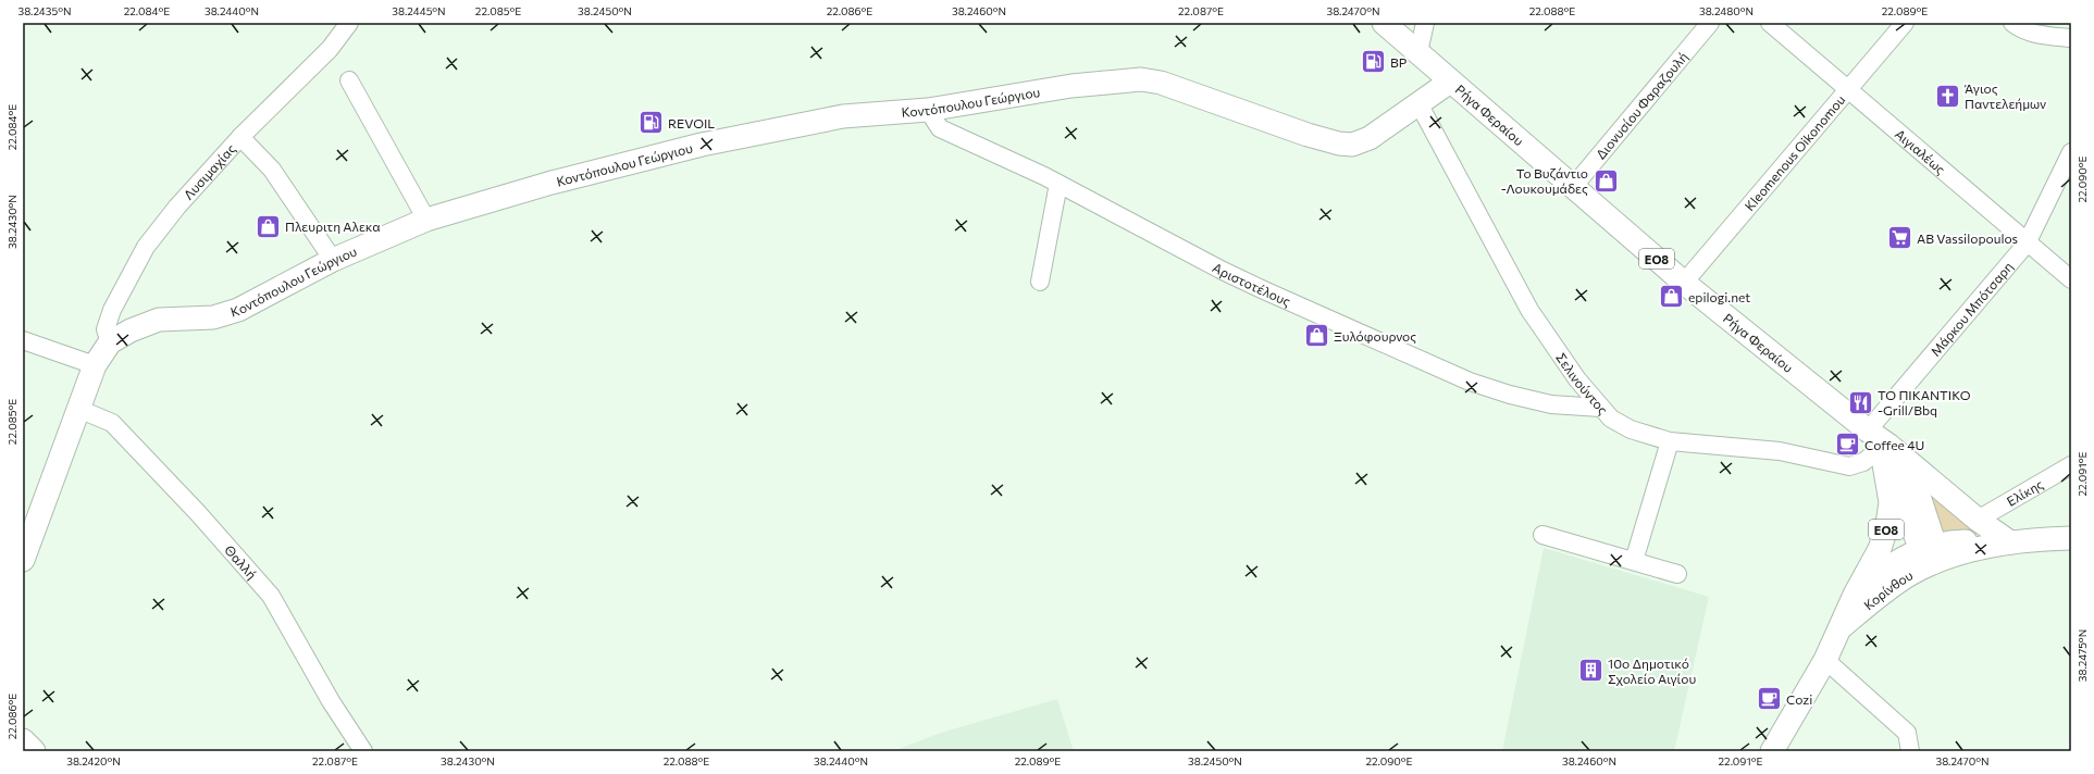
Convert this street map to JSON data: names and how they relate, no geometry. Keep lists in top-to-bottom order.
{
  "streets": {
    "main road": [
      "Κοντόπουλου Γεώργιου",
      "Ρήγα Φεραίου",
      "ΕΟ8",
      "Κορίνθου"
    ],
    "street": [
      "Διονυσίου Φαραζουλή",
      "Kleomenous Oikonomou",
      "Αιγιαλέως",
      "Λυσιμαχίας",
      "Αριστοτέλους",
      "Μάρκου Μπότσαρη",
      "Σελινούντος",
      "Ελίκης",
      "Θαλλή"
    ]
  },
  "crossings": [
    ["Κοντόπουλου Γεώργιου", "Ρήγα Φεραίου"],
    ["Κοντόπουλου Γεώργιου", "Λυσιμαχίας"],
    ["Κοντόπουλου Γεώργιου", "Αριστοτέλους"],
    ["Κοντόπουλου Γεώργιου", "Σελινούντος"],
    ["Κοντόπουλου Γεώργιου", "Θαλλή"],
    ["Διονυσίου Φαραζουλή", "Ρήγα Φεραίου"],
    ["Ρήγα Φεραίου", "Kleomenous Oikonomou"],
    ["Ρήγα Φεραίου", "ΕΟ8"],
    ["Ρήγα Φεραίου", "Μάρκου Μπότσαρη"],
    ["Kleomenous Oikonomou", "Αιγιαλέως"],
    ["Αιγιαλέως", "Μάρκου Μπότσαρη"],
    ["ΕΟ8", "Μάρκου Μπότσαρη"],
    ["ΕΟ8", "Σελινούντος"],
    ["ΕΟ8", "Κορίνθου"],
    ["Αριστοτέλους", "Σελινούντος"]
  ],
  "places": {
    "fuel station": ["BP", "REVOIL"],
    "church": ["Άγιος Παντελεήμων"],
    "shop": [
      "Το Βυζάντιο -Λουκουμάδες",
      "Πλευριτη Αλεκα",
      "epilogi.net",
      "Ξυλόφουρνος"
    ],
    "supermarket": ["AB Vassilopoulos"],
    "restaurant": ["ΤΟ ΠΙΚΑΝΤΙΚΟ -Grill/Bbq"],
    "cafe": ["Coffee 4U", "Cozi"],
    "building": ["10o Δημοτικό Σχολείο Αιγίου"]
  },
  "coordinates": [
    "38.2435°N",
    "22.084°E",
    "38.2440°N",
    "38.2445°N",
    "22.085°E",
    "38.2450°N",
    "22.086°E",
    "38.2460°N",
    "22.087°E",
    "38.2470°N",
    "22.088°E",
    "38.2480°N",
    "22.089°E",
    "22.090°E",
    "38.2430°N",
    "22.091°E",
    "38.2475°N",
    "38.2420°N"
  ]
}
